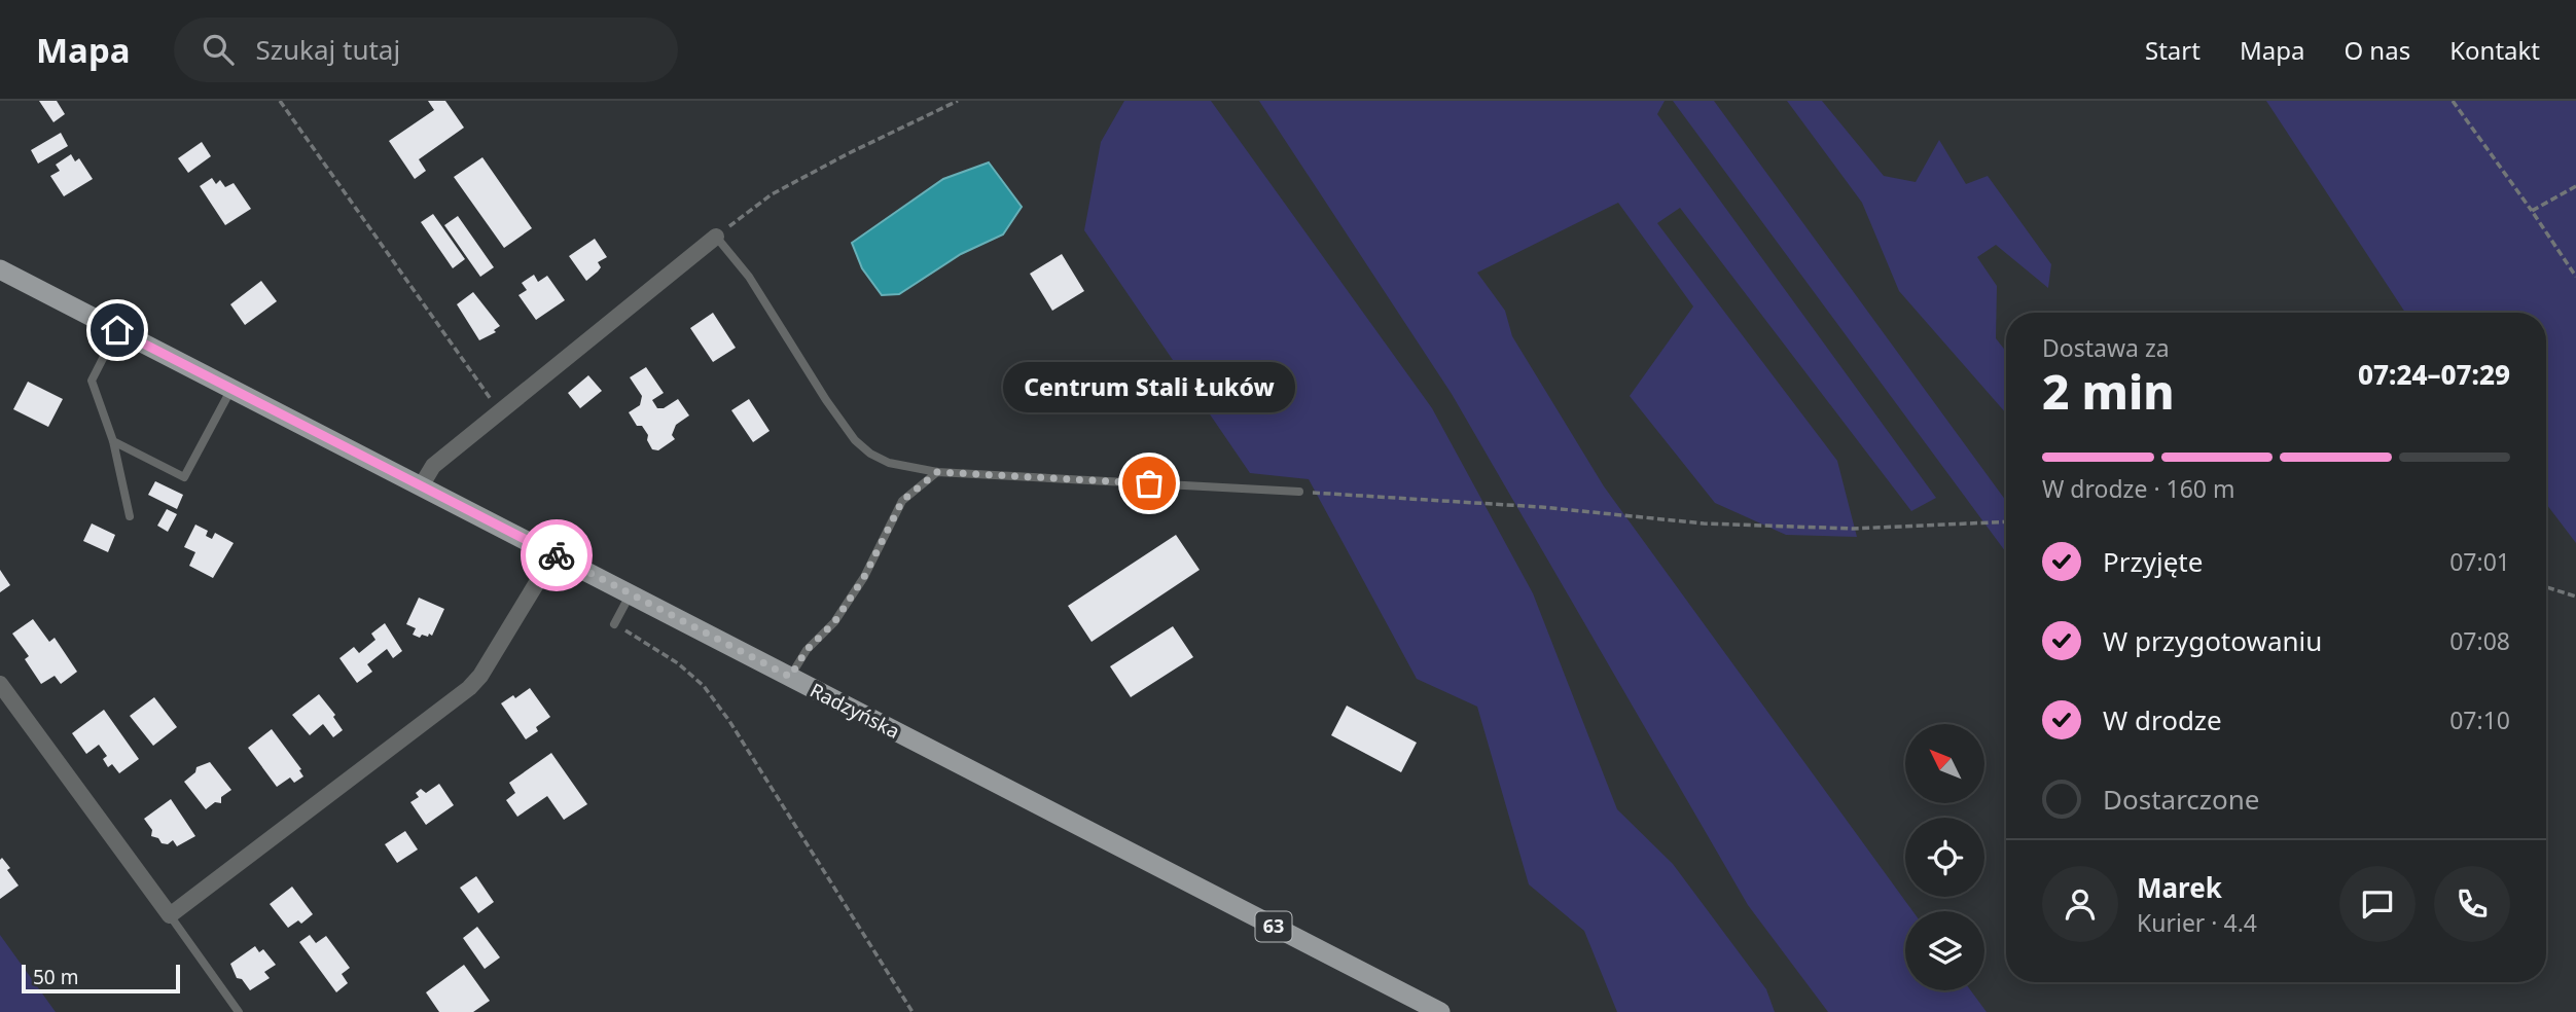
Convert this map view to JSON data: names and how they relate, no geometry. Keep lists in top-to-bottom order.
{
  "streets": {
    "main road": ["Radzyńska", "63"]
  },
  "places": ["Centrum Stali Łuków"],
  "scale_bar": "50 m",
  "north": "top left",
  "page": {
    "header": "Mapa",
    "search": "Szukaj tutaj",
    "nav": [
      "Start",
      "Mapa",
      "O nas",
      "Kontakt"
    ],
    "heading": ["2 min", "Dostawa za", "07:24–07:29"],
    "panel": ["Marek", "Kurier · 4.4"],
    "bubble": "Centrum Stali Łuków",
    "bar": "W drodze · 160 m",
    "list": [
      ["Przyjęte", "07:01"],
      ["W przygotowaniu", "07:08"],
      ["W drodze", "07:10"],
      "Dostarczone"
    ],
    "scale": "50 m"
  }
}
